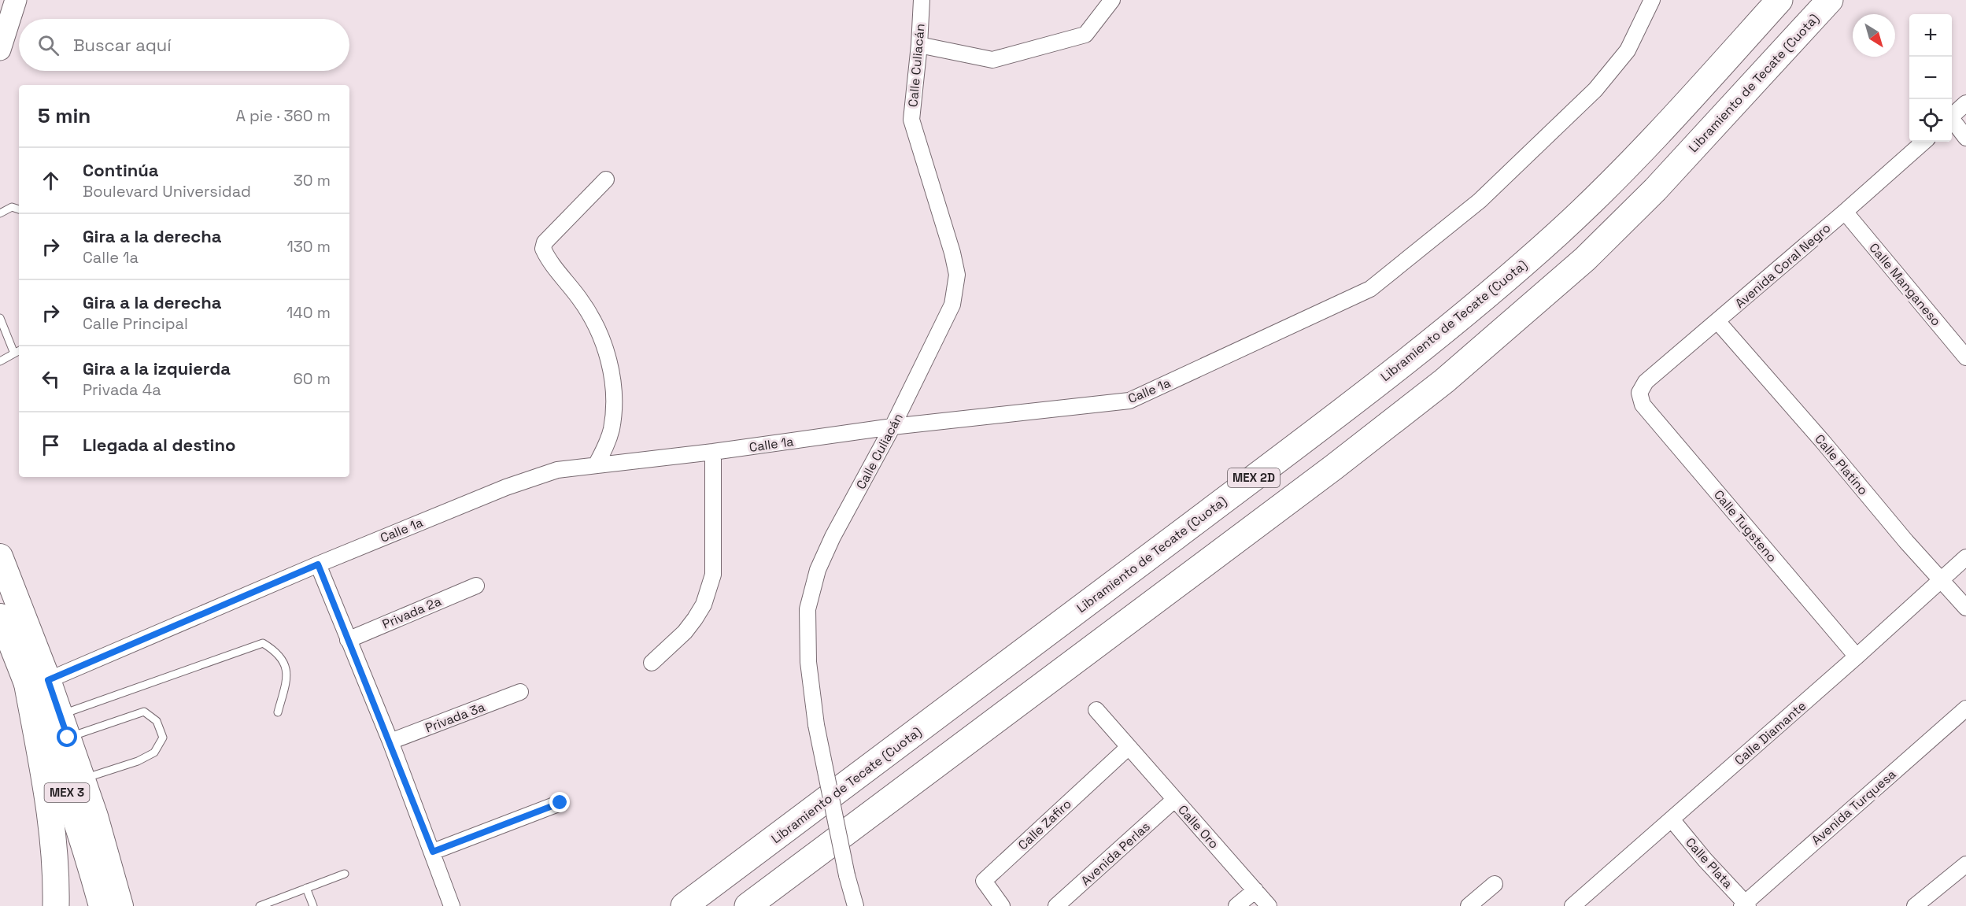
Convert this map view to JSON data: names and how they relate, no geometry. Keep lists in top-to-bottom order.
{
  "streets": {
    "highway": ["Libramiento de Tecate (Cuota)", "MEX 2D"],
    "main road": ["MEX 3"],
    "street": [
      "Calle Culiacán",
      "Avenida Coral Negro",
      "Calle Manganeso",
      "Calle 1a",
      "Calle Platino",
      "Calle Tugsteno",
      "Privada 2a",
      "Privada 3a",
      "Calle Diamante",
      "Avenida Turquesa",
      "Calle Zafiro",
      "Calle Oro",
      "Avenida Perlas",
      "Calle Plata"
    ]
  },
  "crossings": [
    ["Calle Culiacán", "Calle 1a"],
    ["Avenida Coral Negro", "Calle Manganeso"],
    ["Avenida Coral Negro", "Calle Platino"],
    ["Avenida Coral Negro", "Calle Tugsteno"],
    ["Calle 1a", "MEX 3"],
    ["Calle Platino", "Calle Diamante"],
    ["Calle Tugsteno", "Calle Diamante"],
    ["Calle Diamante", "Calle Plata"],
    ["Avenida Turquesa", "Calle Plata"],
    ["Calle Zafiro", "Calle Oro"],
    ["Calle Oro", "Avenida Perlas"]
  ],
  "north": "bottom right",
  "page": {
    "map_buttons": ["+", "−"],
    "search": "Buscar aquí",
    "heading": ["5 min", "A pie · 360 m"],
    "list": [
      ["Continúa", "Boulevard Universidad", "30 m"],
      ["Gira a la derecha", "Calle 1a", "130 m"],
      ["Gira a la derecha", "Calle Principal", "140 m"],
      ["Gira a la izquierda", "Privada 4a", "60 m"],
      "Llegada al destino"
    ]
  }
}
